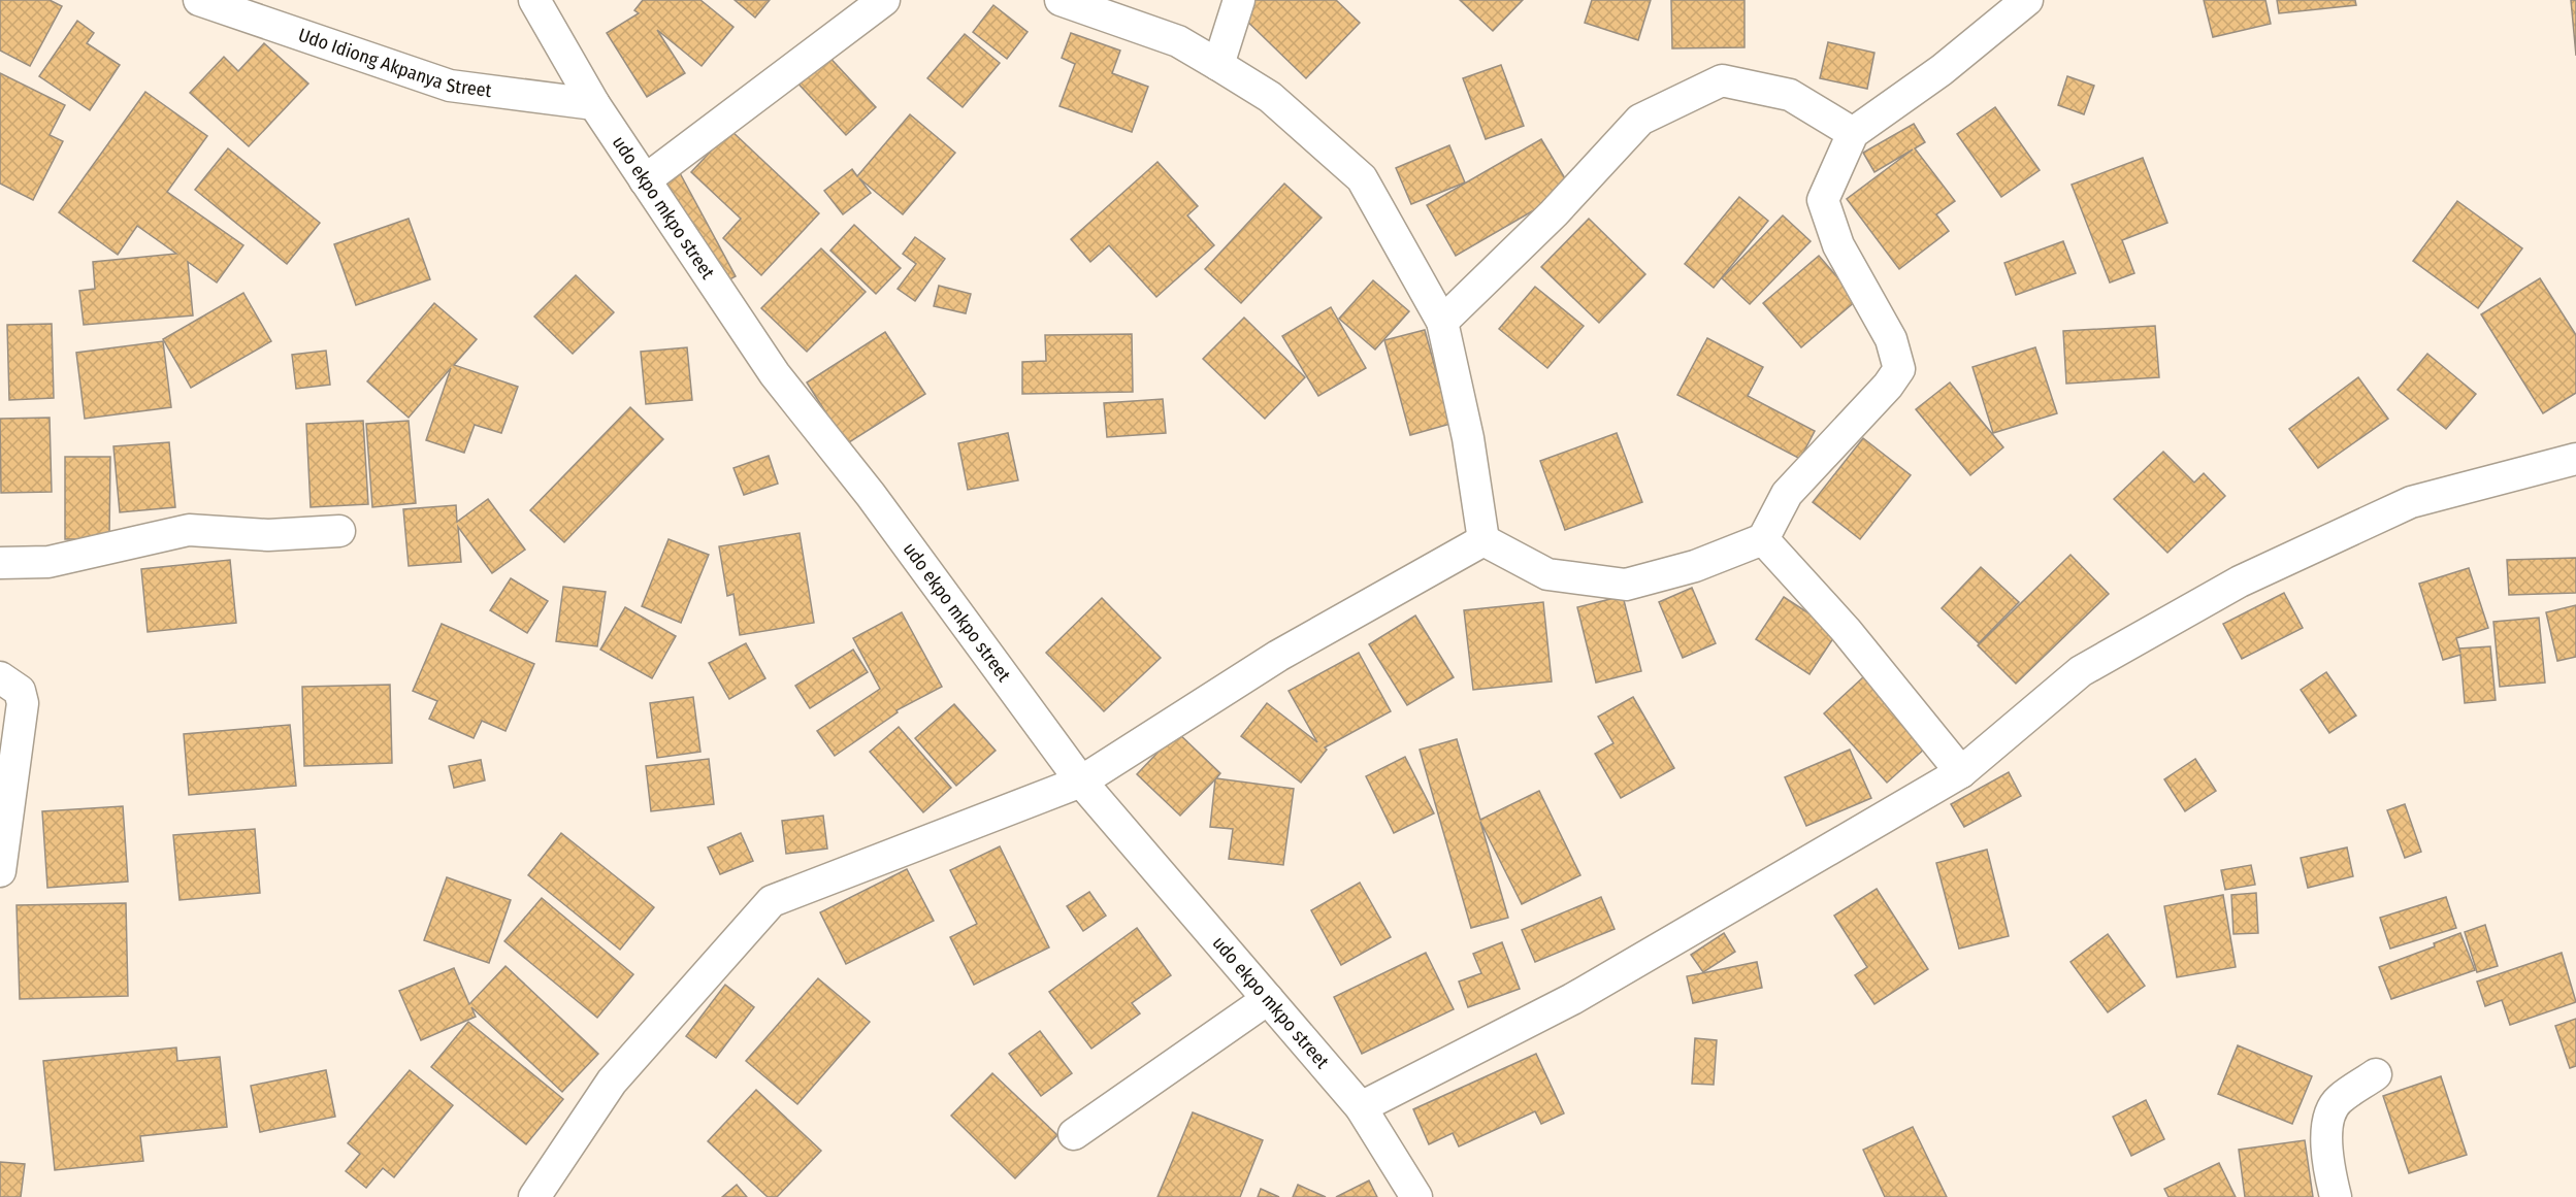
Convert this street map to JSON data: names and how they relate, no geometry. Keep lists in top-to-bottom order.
{
  "streets": {
    "street": ["Udo Idiong Akpanya Street", "udo ekpo mkpo street"]
  },
  "crossings": [
    ["Udo Idiong Akpanya Street", "udo ekpo mkpo street"]
  ]
}
